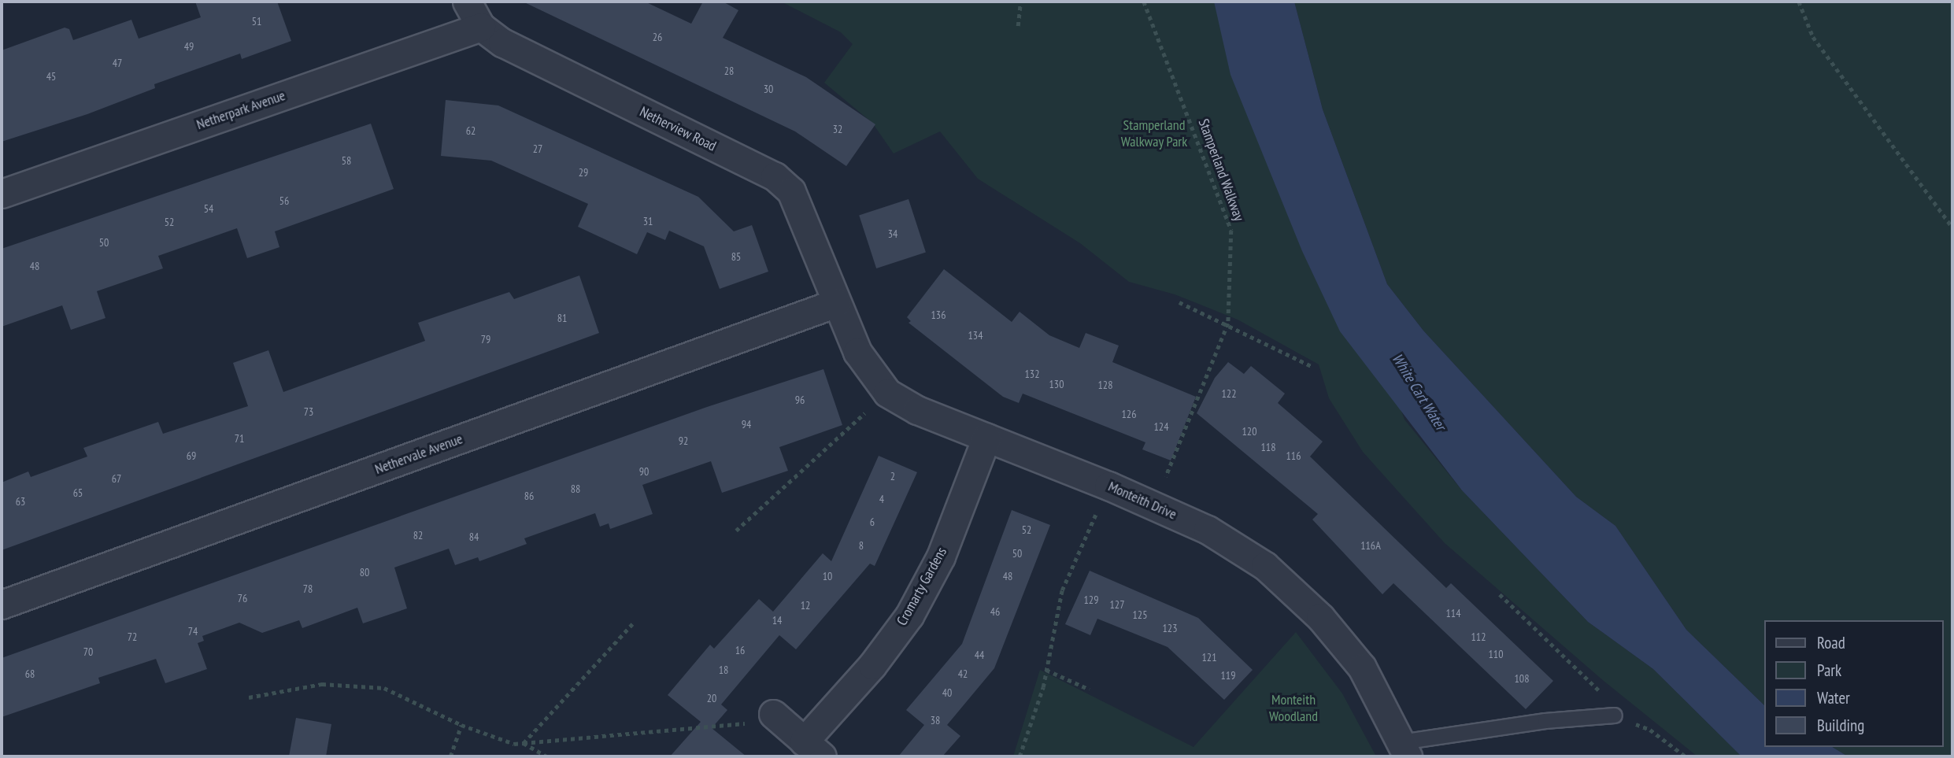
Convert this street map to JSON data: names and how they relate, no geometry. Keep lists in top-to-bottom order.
{
  "streets": {
    "street": [
      "Netherpark Avenue",
      "Netherview Road",
      "Nethervale Avenue",
      "Monteith Drive",
      "Cromarty Gardens"
    ],
    "path": ["Stamperland Walkway"]
  },
  "crossings": [
    ["Netherpark Avenue", "Netherview Road"],
    ["Netherview Road", "Nethervale Avenue"],
    ["Netherview Road", "Monteith Drive"],
    ["Stamperland Walkway", "Monteith Drive"],
    ["Nethervale Avenue", "Monteith Drive"],
    ["Monteith Drive", "Cromarty Gardens"]
  ],
  "water": ["White Cart Water"],
  "parks": ["Stamperland Walkway Park", "Monteith Woodland"],
  "house_numbers": [
    "51",
    "26",
    "49",
    "47",
    "28",
    "45",
    "30",
    "32",
    "62",
    "27",
    "58",
    "29",
    "56",
    "54",
    "31",
    "52",
    "34",
    "50",
    "85",
    "48",
    "136",
    "81",
    "134",
    "79",
    "132",
    "130",
    "128",
    "122",
    "96",
    "73",
    "126",
    "94",
    "124",
    "120",
    "71",
    "92",
    "118",
    "69",
    "116",
    "90",
    "2",
    "67",
    "88",
    "65",
    "86",
    "4",
    "63",
    "6",
    "52",
    "82",
    "84",
    "8",
    "116A",
    "50",
    "80",
    "10",
    "48",
    "78",
    "76",
    "129",
    "127",
    "12",
    "46",
    "114",
    "125",
    "14",
    "123",
    "74",
    "72",
    "112",
    "16",
    "70",
    "110",
    "44",
    "121",
    "18",
    "68",
    "42",
    "119",
    "108",
    "40",
    "20",
    "38"
  ],
  "legend": [
    "Road",
    "Park",
    "Water",
    "Building"
  ]
}
